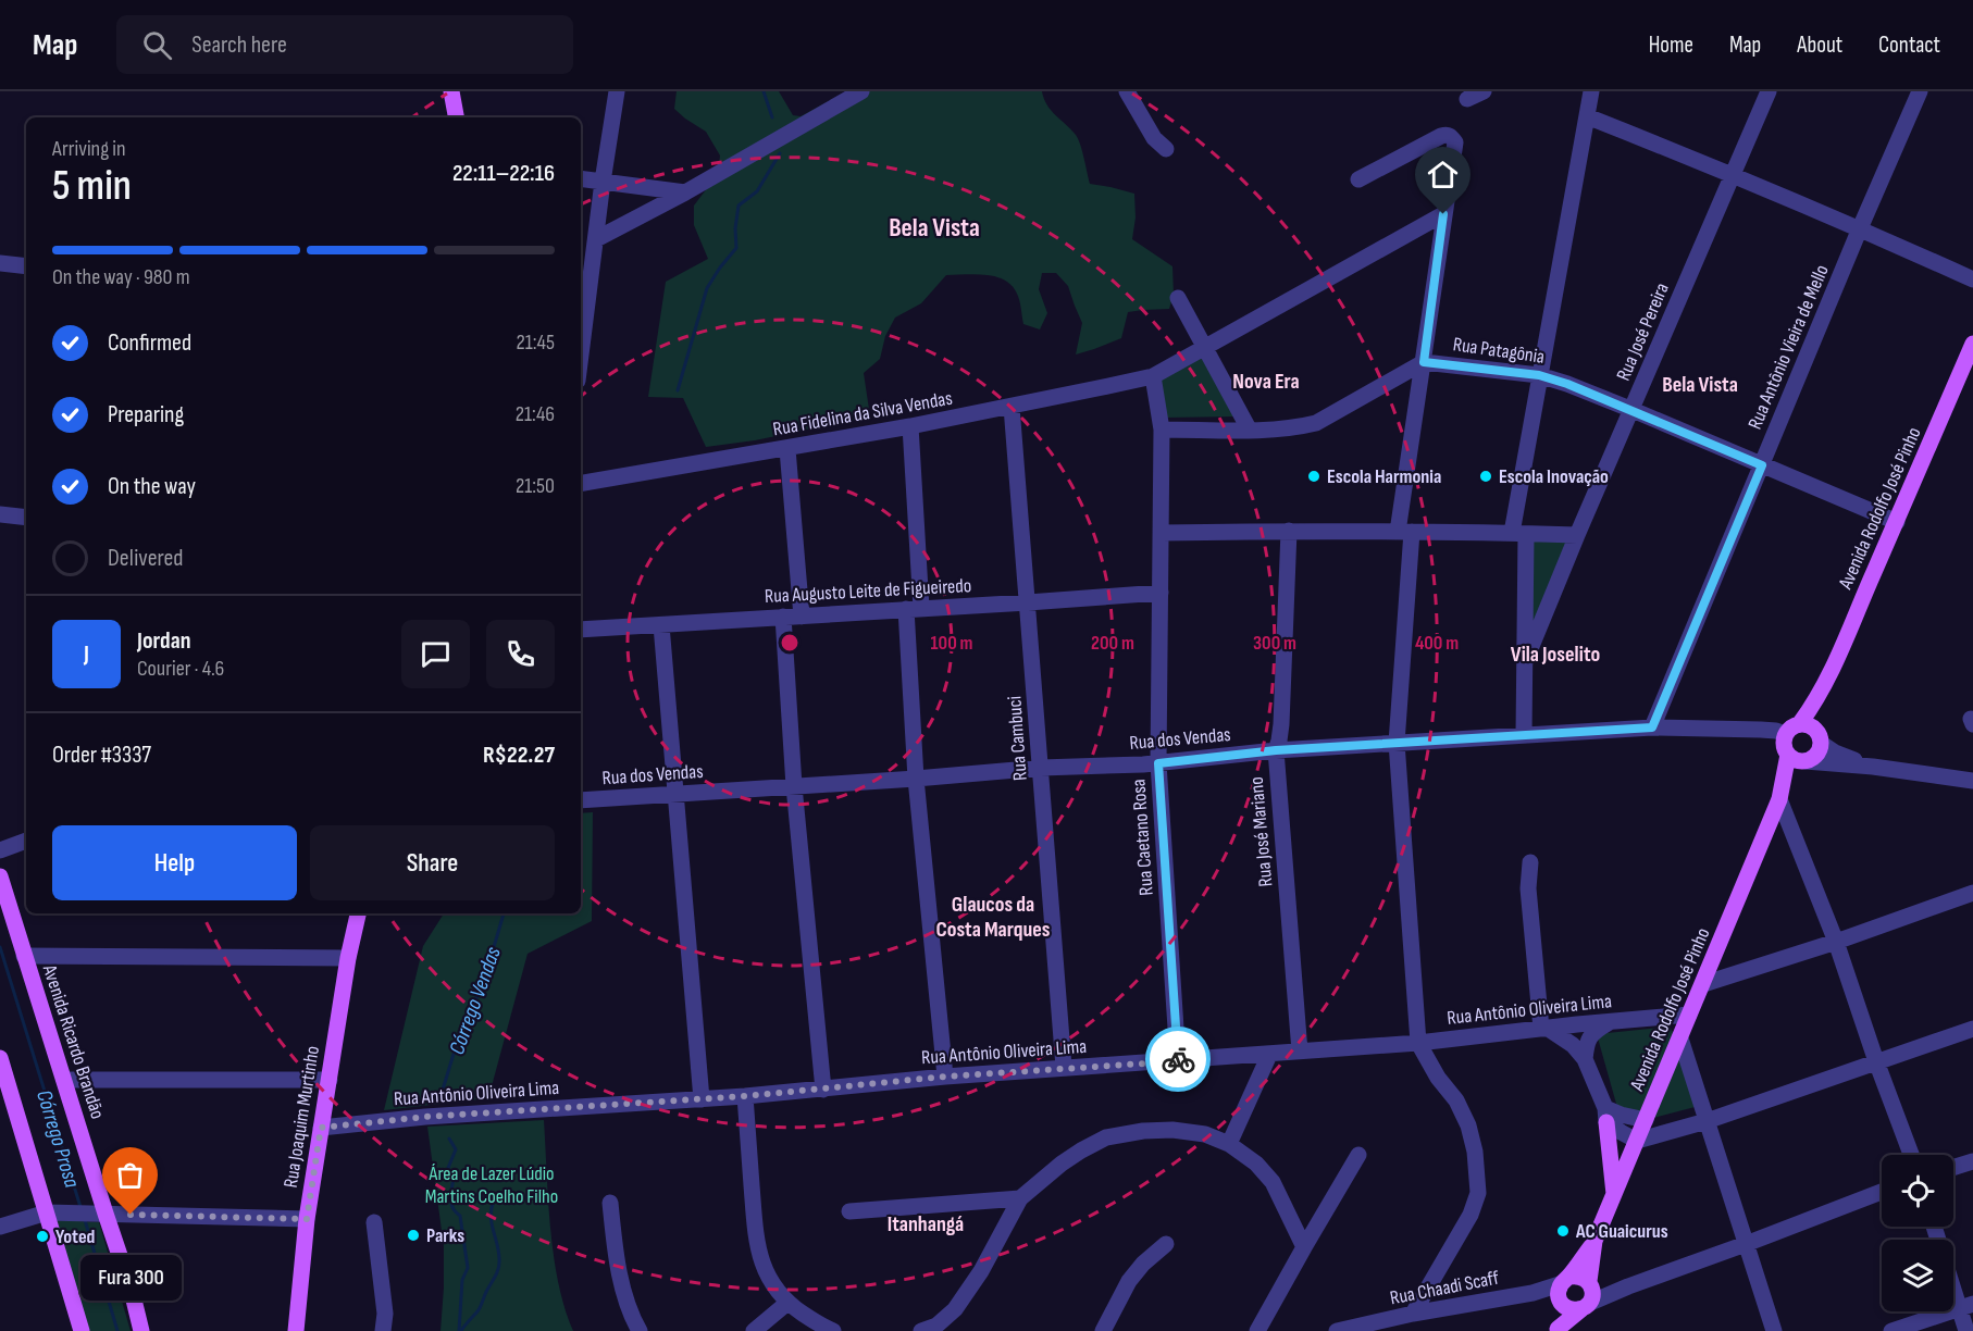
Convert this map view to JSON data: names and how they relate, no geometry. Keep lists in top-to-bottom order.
{
  "streets": {
    "main road": ["Avenida Rodolfo José Pinho", "Avenida Ricardo Brandão", "Rua Joaquim Murtinho"],
    "street": [
      "Rua José Pereira",
      "Rua Antônio Vieira de Mello",
      "Rua Patagônia",
      "Rua Fidelina da Silva Vendas",
      "Rua Augusto Leite de Figueiredo",
      "Rua Cambuci",
      "Rua dos Vendas",
      "Rua José Mariano",
      "Rua Caetano Rosa",
      "Rua Antônio Oliveira Lima",
      "Rua Chaadi Scaff"
    ]
  },
  "crossings": [
    ["Rua José Pereira", "Rua Patagônia"],
    ["Rua Antônio Vieira de Mello", "Rua Patagônia"],
    ["Rua Antônio Vieira de Mello", "Rua dos Vendas"],
    ["Rua Patagônia", "Avenida Rodolfo José Pinho"],
    ["Rua Patagônia", "Rua Caetano Rosa"],
    ["Rua Fidelina da Silva Vendas", "Rua Cambuci"],
    ["Rua Fidelina da Silva Vendas", "Rua Caetano Rosa"],
    ["Avenida Rodolfo José Pinho", "Rua dos Vendas"],
    ["Avenida Rodolfo José Pinho", "Rua Antônio Oliveira Lima"],
    ["Avenida Rodolfo José Pinho", "Rua Chaadi Scaff"],
    ["Rua Augusto Leite de Figueiredo", "Rua Cambuci"],
    ["Rua Augusto Leite de Figueiredo", "Rua Caetano Rosa"],
    ["Rua Cambuci", "Rua dos Vendas"],
    ["Rua Cambuci", "Rua Antônio Oliveira Lima"],
    ["Rua dos Vendas", "Rua José Mariano"],
    ["Rua dos Vendas", "Rua Caetano Rosa"],
    ["Rua José Mariano", "Rua Antônio Oliveira Lima"],
    ["Rua Caetano Rosa", "Rua Antônio Oliveira Lima"],
    ["Rua Antônio Oliveira Lima", "Rua Joaquim Murtinho"]
  ],
  "districts": [
    "Bela Vista",
    "Nova Era",
    "Bela Vista",
    "Vila Joselito",
    "Glaucos da Costa Marques",
    "Itanhangá"
  ],
  "water": ["Córrego Vendas", "Córrego Prosa"],
  "parks": ["Área de Lazer Lúdio Martins Coelho Filho"],
  "places": [
    "Escola Harmonia",
    "Escola Inovação",
    "Fura 300",
    "AC Guaicurus",
    "Parks",
    "Yoted"
  ],
  "page": {
    "header": "Map",
    "search": "Search here",
    "nav": [
      "Home",
      "Map",
      "About",
      "Contact"
    ],
    "heading": ["5 min", "Arriving in", "22:11–22:16"],
    "panel": [
      "Jordan",
      "Courier · 4.6",
      "Order #3337",
      "R$22.27"
    ],
    "bar": "On the way · 980 m",
    "list": [
      ["Confirmed", "21:45"],
      ["Preparing", "21:46"],
      ["On the way", "21:50"],
      "Delivered"
    ],
    "round": "J",
    "buttons": ["Help", "Share"],
    "bubble": "Fura 300"
  },
  "rings": [
    "100 m",
    "200 m",
    "300 m",
    "400 m"
  ]
}
